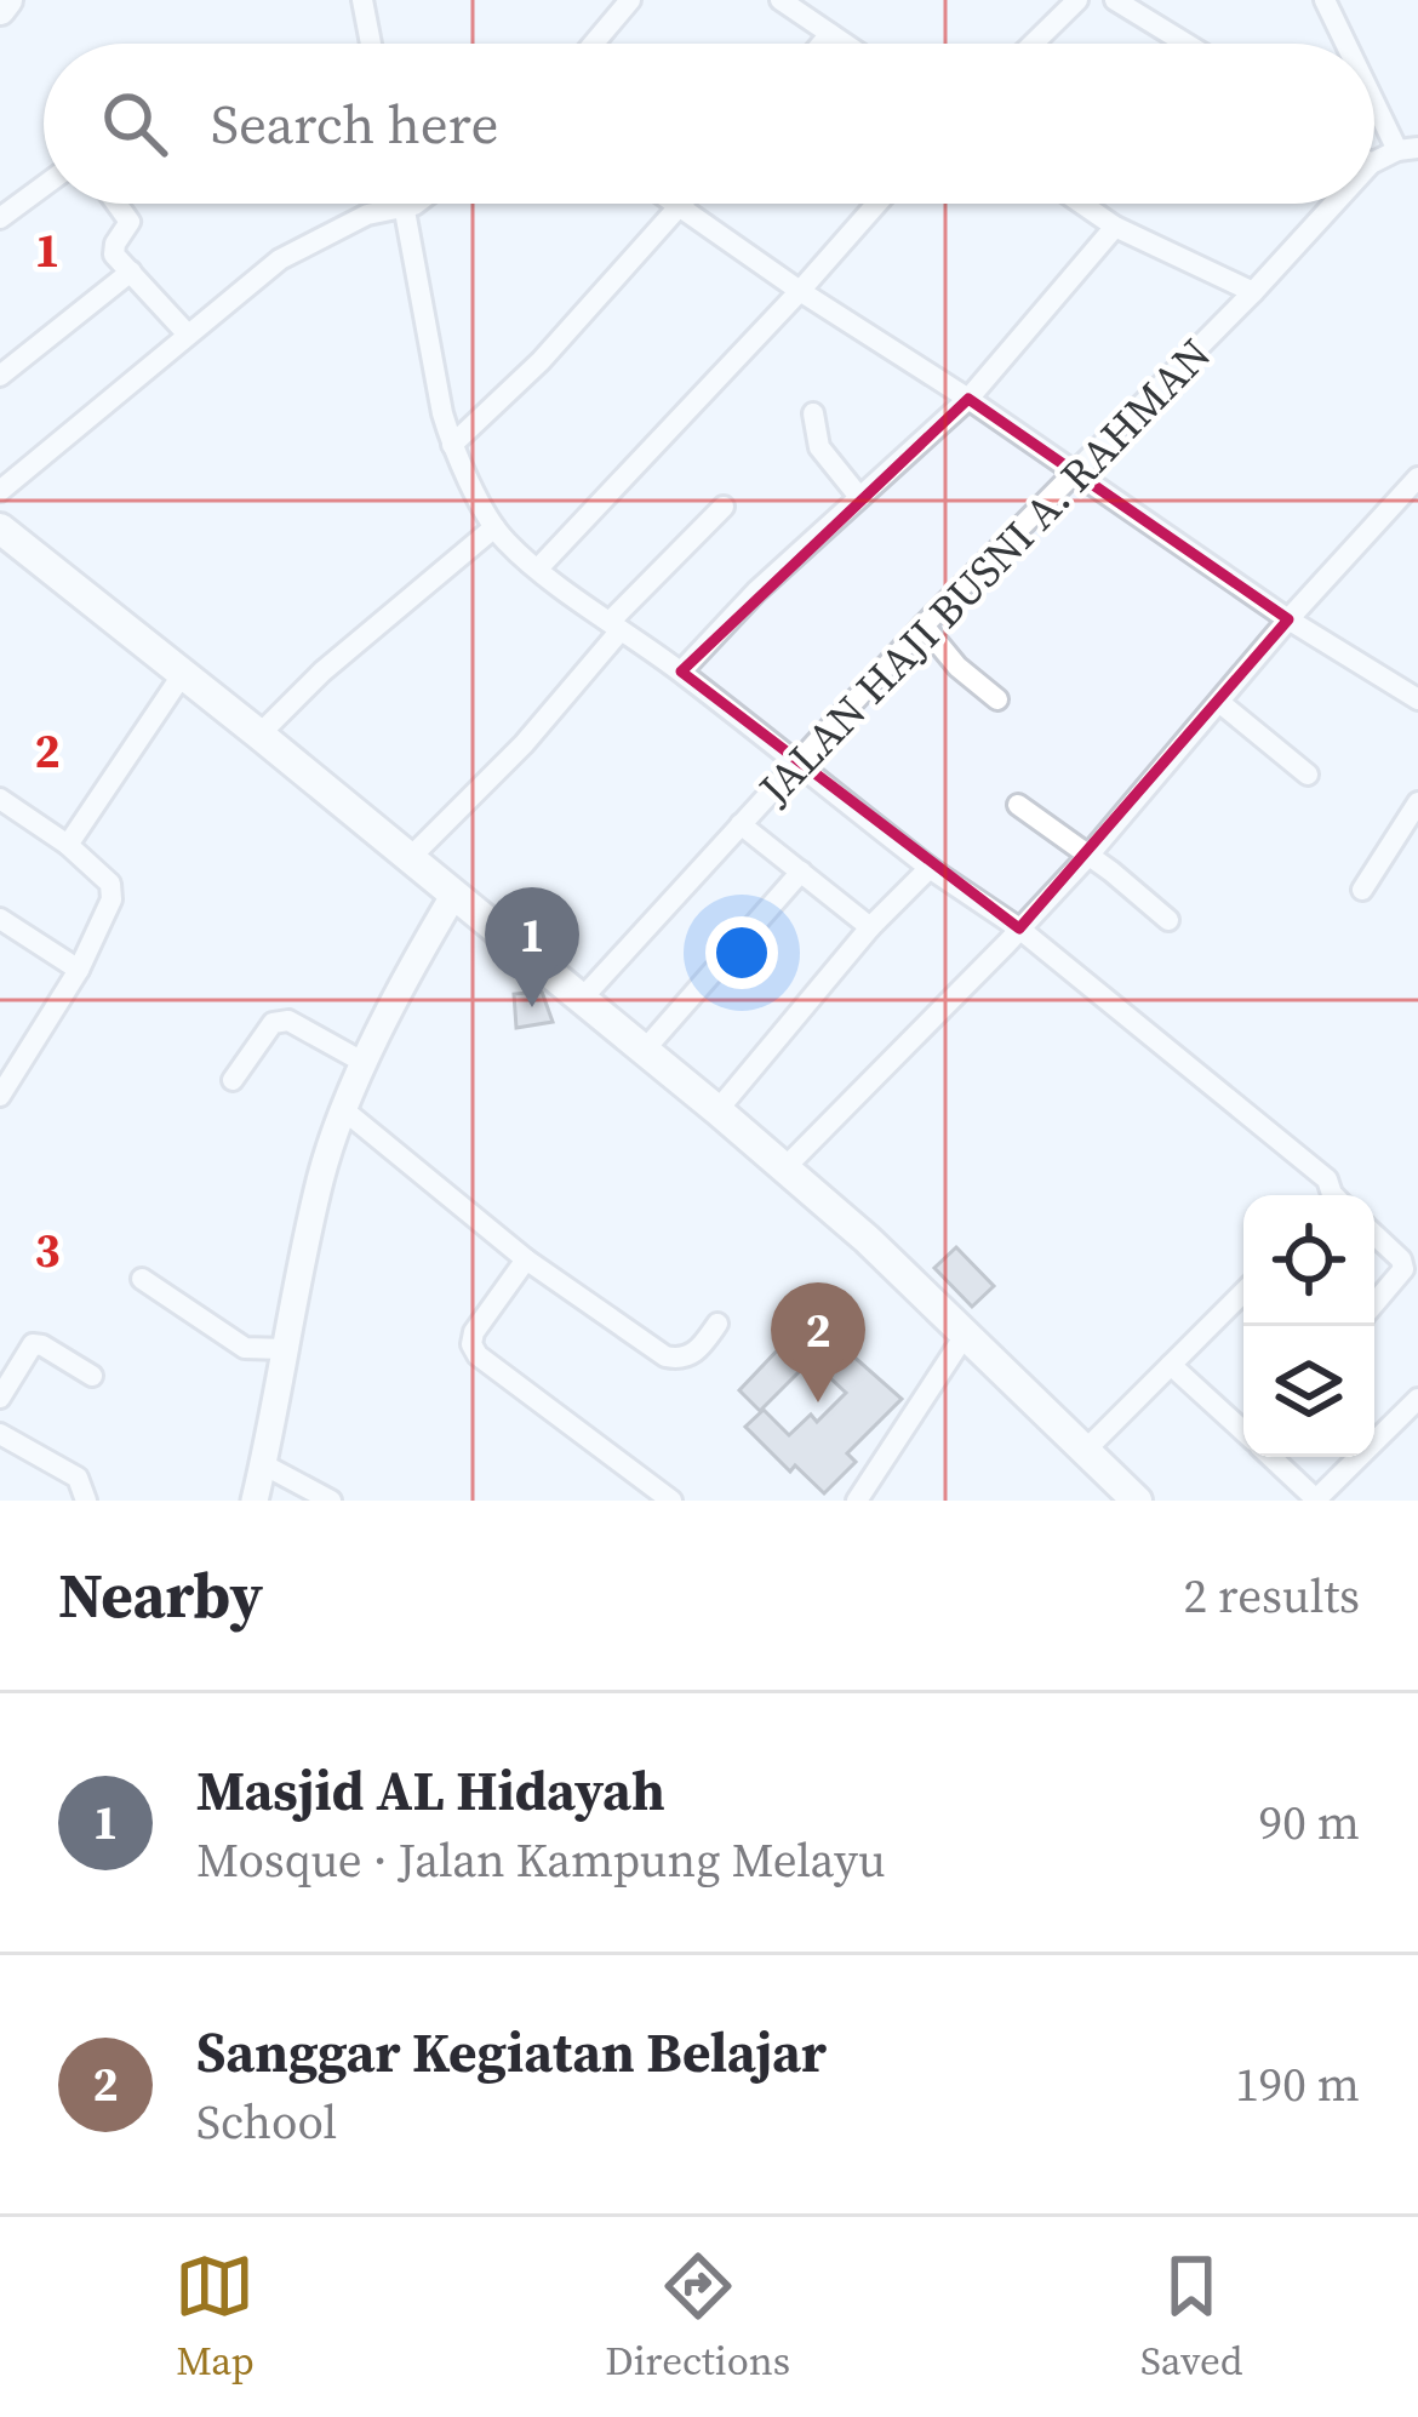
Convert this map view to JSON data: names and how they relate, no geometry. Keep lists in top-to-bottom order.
{
  "streets": {
    "street": ["JALAN HAJI BUSNI A. RAHMAN"]
  },
  "page": {
    "search": "Search here",
    "pins": ["1", "2"],
    "heading": ["Nearby", "2 results"],
    "list": [
      {
        "mark": "1",
        "name": "Masjid AL Hidayah",
        "note": "Mosque · Jalan Kampung Melayu",
        "value": "90 m"
      },
      {
        "mark": "2",
        "name": "Sanggar Kegiatan Belajar",
        "note": "School",
        "value": "190 m"
      }
    ],
    "nav": ["Map", "Directions", "Saved"]
  },
  "grid": {
    "rows": ["1", "2", "3"]
  }
}
